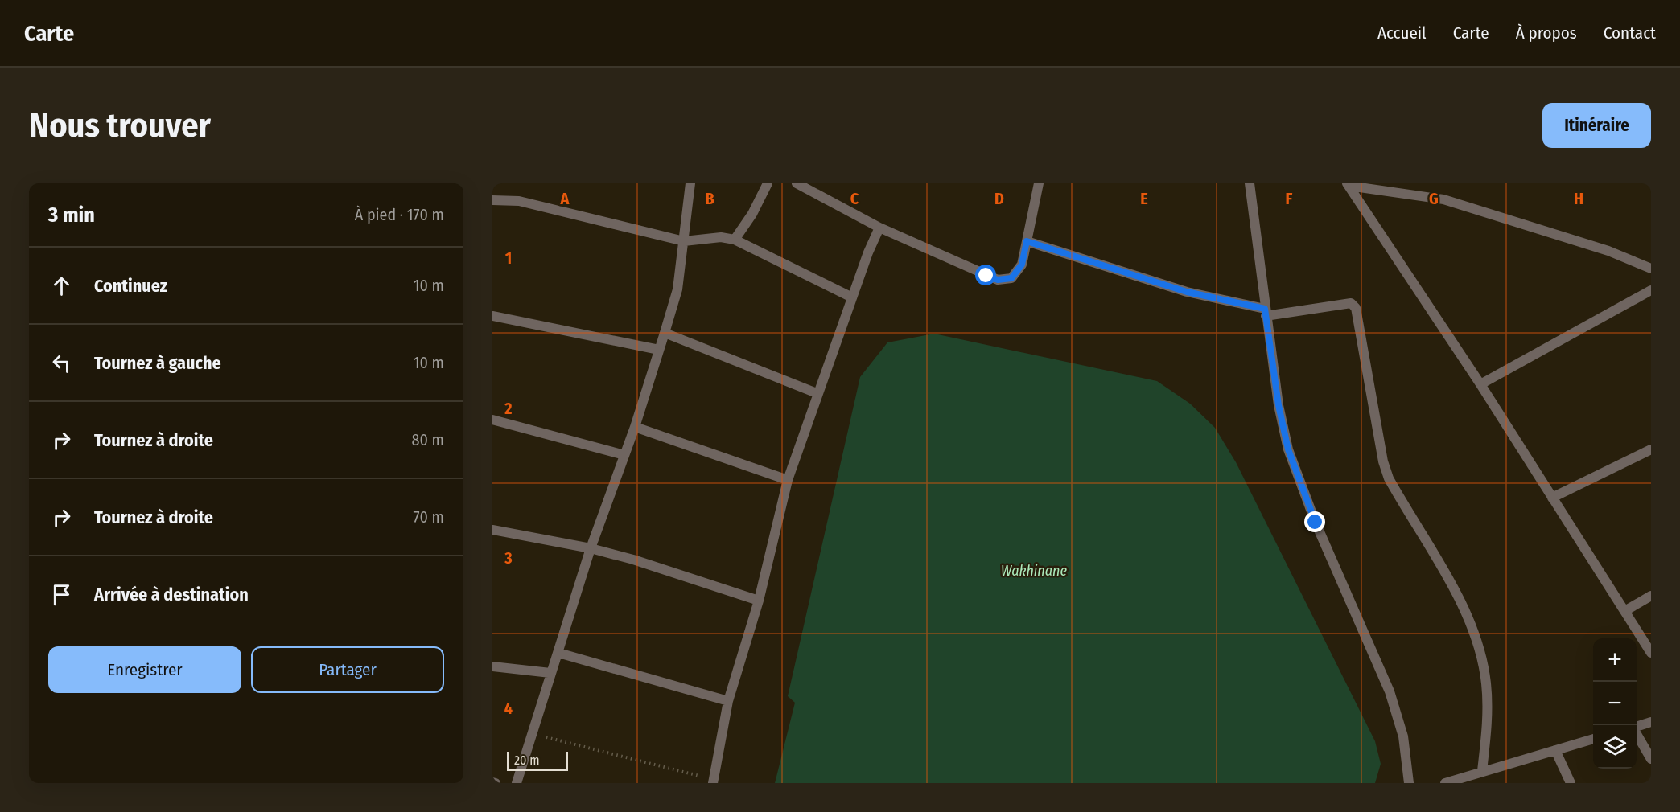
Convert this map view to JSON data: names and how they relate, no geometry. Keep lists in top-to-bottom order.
{
  "water": ["Wakhinane"],
  "scale_bar": "20 m",
  "page": {
    "header": "Carte",
    "nav": [
      "Accueil",
      "Carte",
      "À propos",
      "Contact"
    ],
    "buttons": [
      "Itinéraire",
      ["Enregistrer", "Partager"]
    ],
    "title": "Nous trouver",
    "heading": ["3 min", "À pied · 170 m"],
    "list": [
      ["Continuez", "10 m"],
      ["Tournez à gauche", "10 m"],
      ["Tournez à droite", "80 m"],
      ["Tournez à droite", "70 m"],
      "Arrivée à destination"
    ],
    "map_buttons": ["+", "−"],
    "scale": "20 m"
  },
  "grid": {
    "columns": [
      "A",
      "B",
      "C",
      "D",
      "E",
      "F",
      "G",
      "H"
    ],
    "rows": [
      "1",
      "2",
      "3",
      "4"
    ]
  }
}
